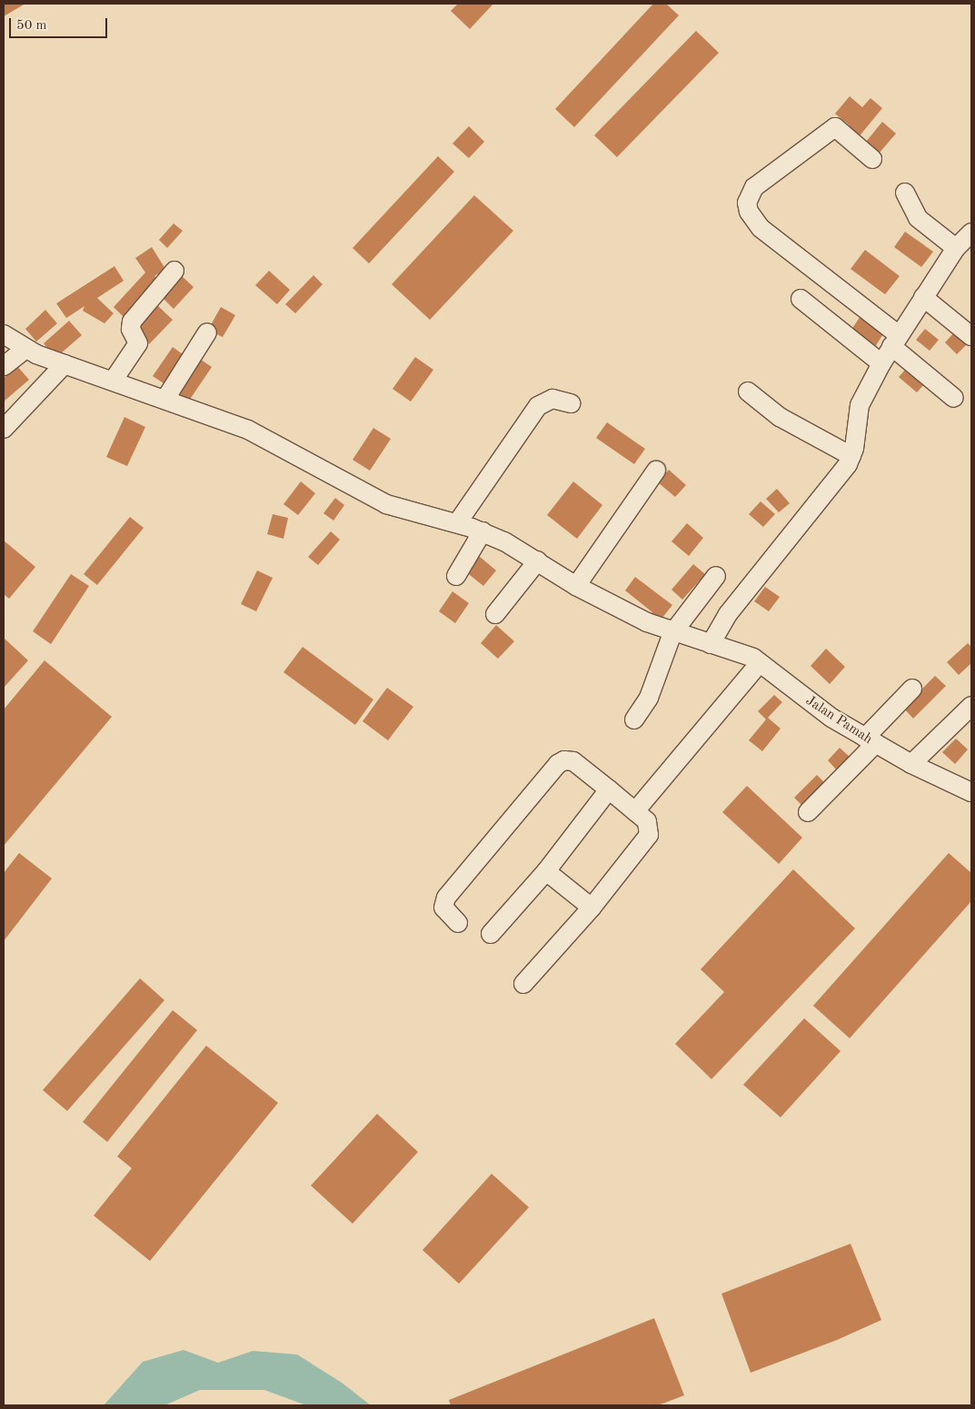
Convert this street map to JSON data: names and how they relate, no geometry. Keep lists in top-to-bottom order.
{
  "streets": {
    "street": ["Jalan Pamah"]
  },
  "scale_bar": "50 m"
}
